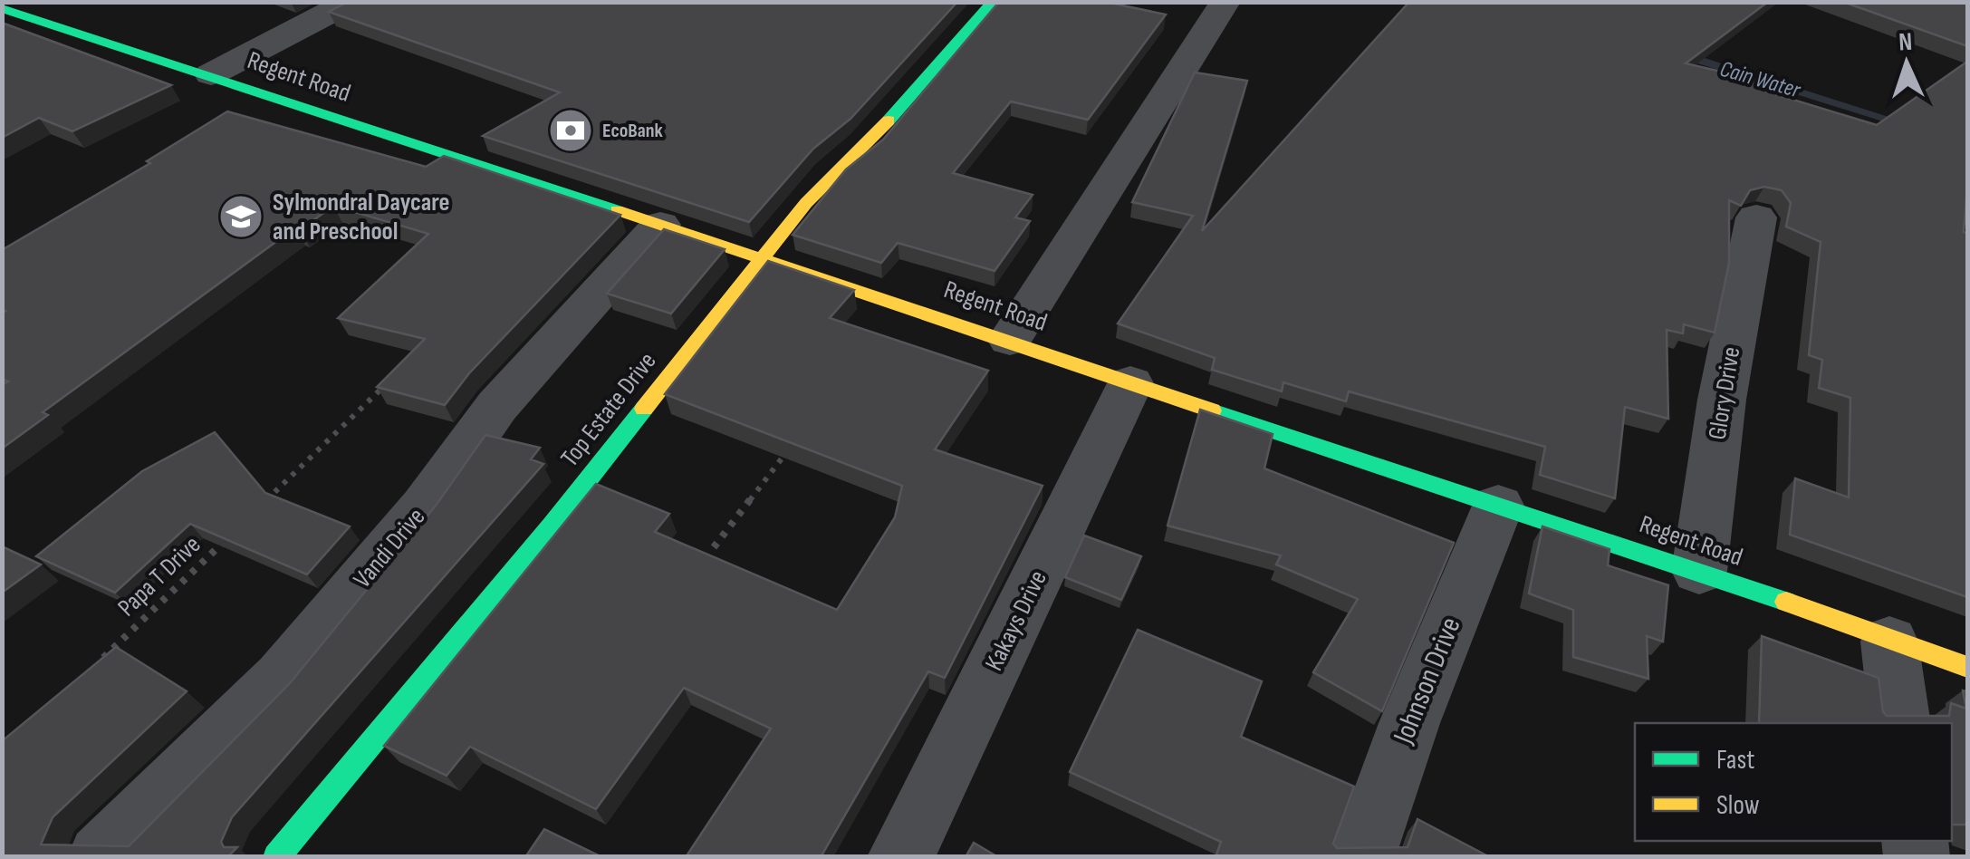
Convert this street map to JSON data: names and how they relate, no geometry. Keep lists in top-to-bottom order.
{
  "streets": {
    "street": [
      "Regent Road",
      "Glory Drive",
      "Top Estate Drive",
      "Vandi Drive",
      "Kakays Drive",
      "Johnson Drive"
    ],
    "path": ["Papa T Drive"]
  },
  "crossings": [
    ["Regent Road", "Glory Drive"],
    ["Regent Road", "Top Estate Drive"],
    ["Regent Road", "Vandi Drive"],
    ["Regent Road", "Kakays Drive"],
    ["Regent Road", "Johnson Drive"]
  ],
  "water": ["Cain Water"],
  "places": {
    "bank": ["EcoBank"],
    "school or university": ["Sylmondral Daycare and Preschool"]
  },
  "legend": ["Fast", "Slow"],
  "north": "top"
}
